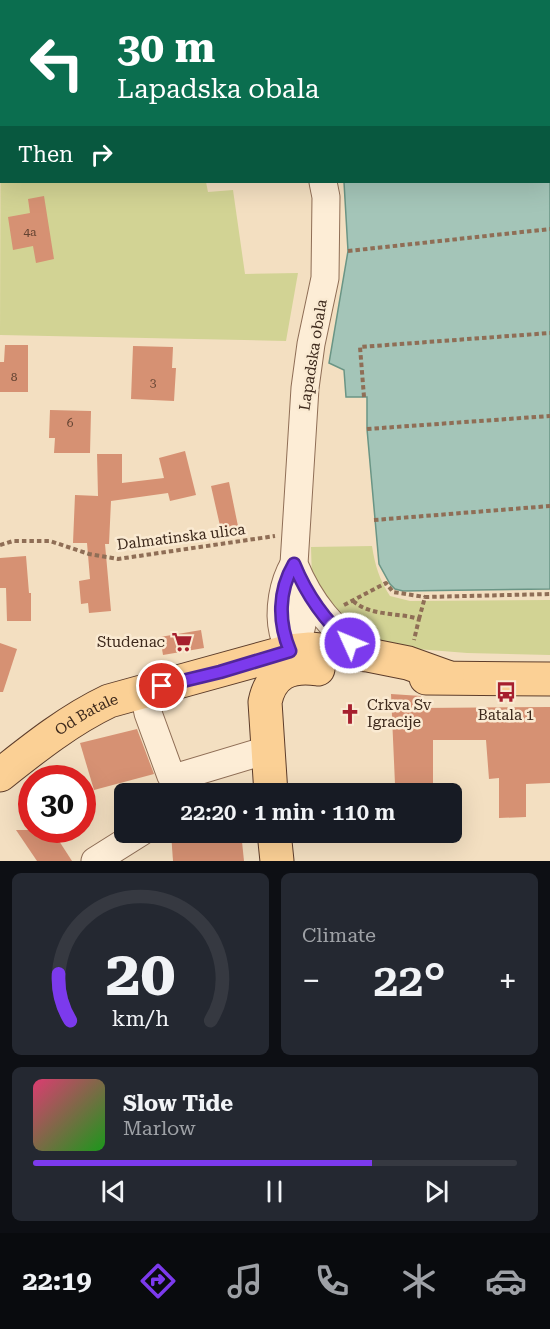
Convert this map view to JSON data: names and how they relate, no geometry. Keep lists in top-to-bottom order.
{
  "streets": {
    "main road": ["Od Batale"],
    "street": ["Lapadska obala"],
    "path": ["Dalmatinska ulica"]
  },
  "crossings": [
    ["Lapadska obala", "Dalmatinska ulica"],
    ["Lapadska obala", "Od Batale"]
  ],
  "places": {
    "supermarket": ["Studenac"],
    "bus stop": ["Batala 1"],
    "church": ["Crkva Sv Igracije"]
  },
  "house_numbers": [
    "4a",
    "8",
    "3",
    "6"
  ],
  "page": {
    "turn": ["30 m", "Lapadska obala"],
    "then": "Then",
    "limit": "30",
    "trip": "22:20 · 1 min · 110 m",
    "tile": "Climate",
    "heat": ["−", "22°", "+"],
    "song": ["Slow Tide", "Marlow"],
    "tabs": "22:19",
    "gauge": ["20", "km/h"]
  }
}
